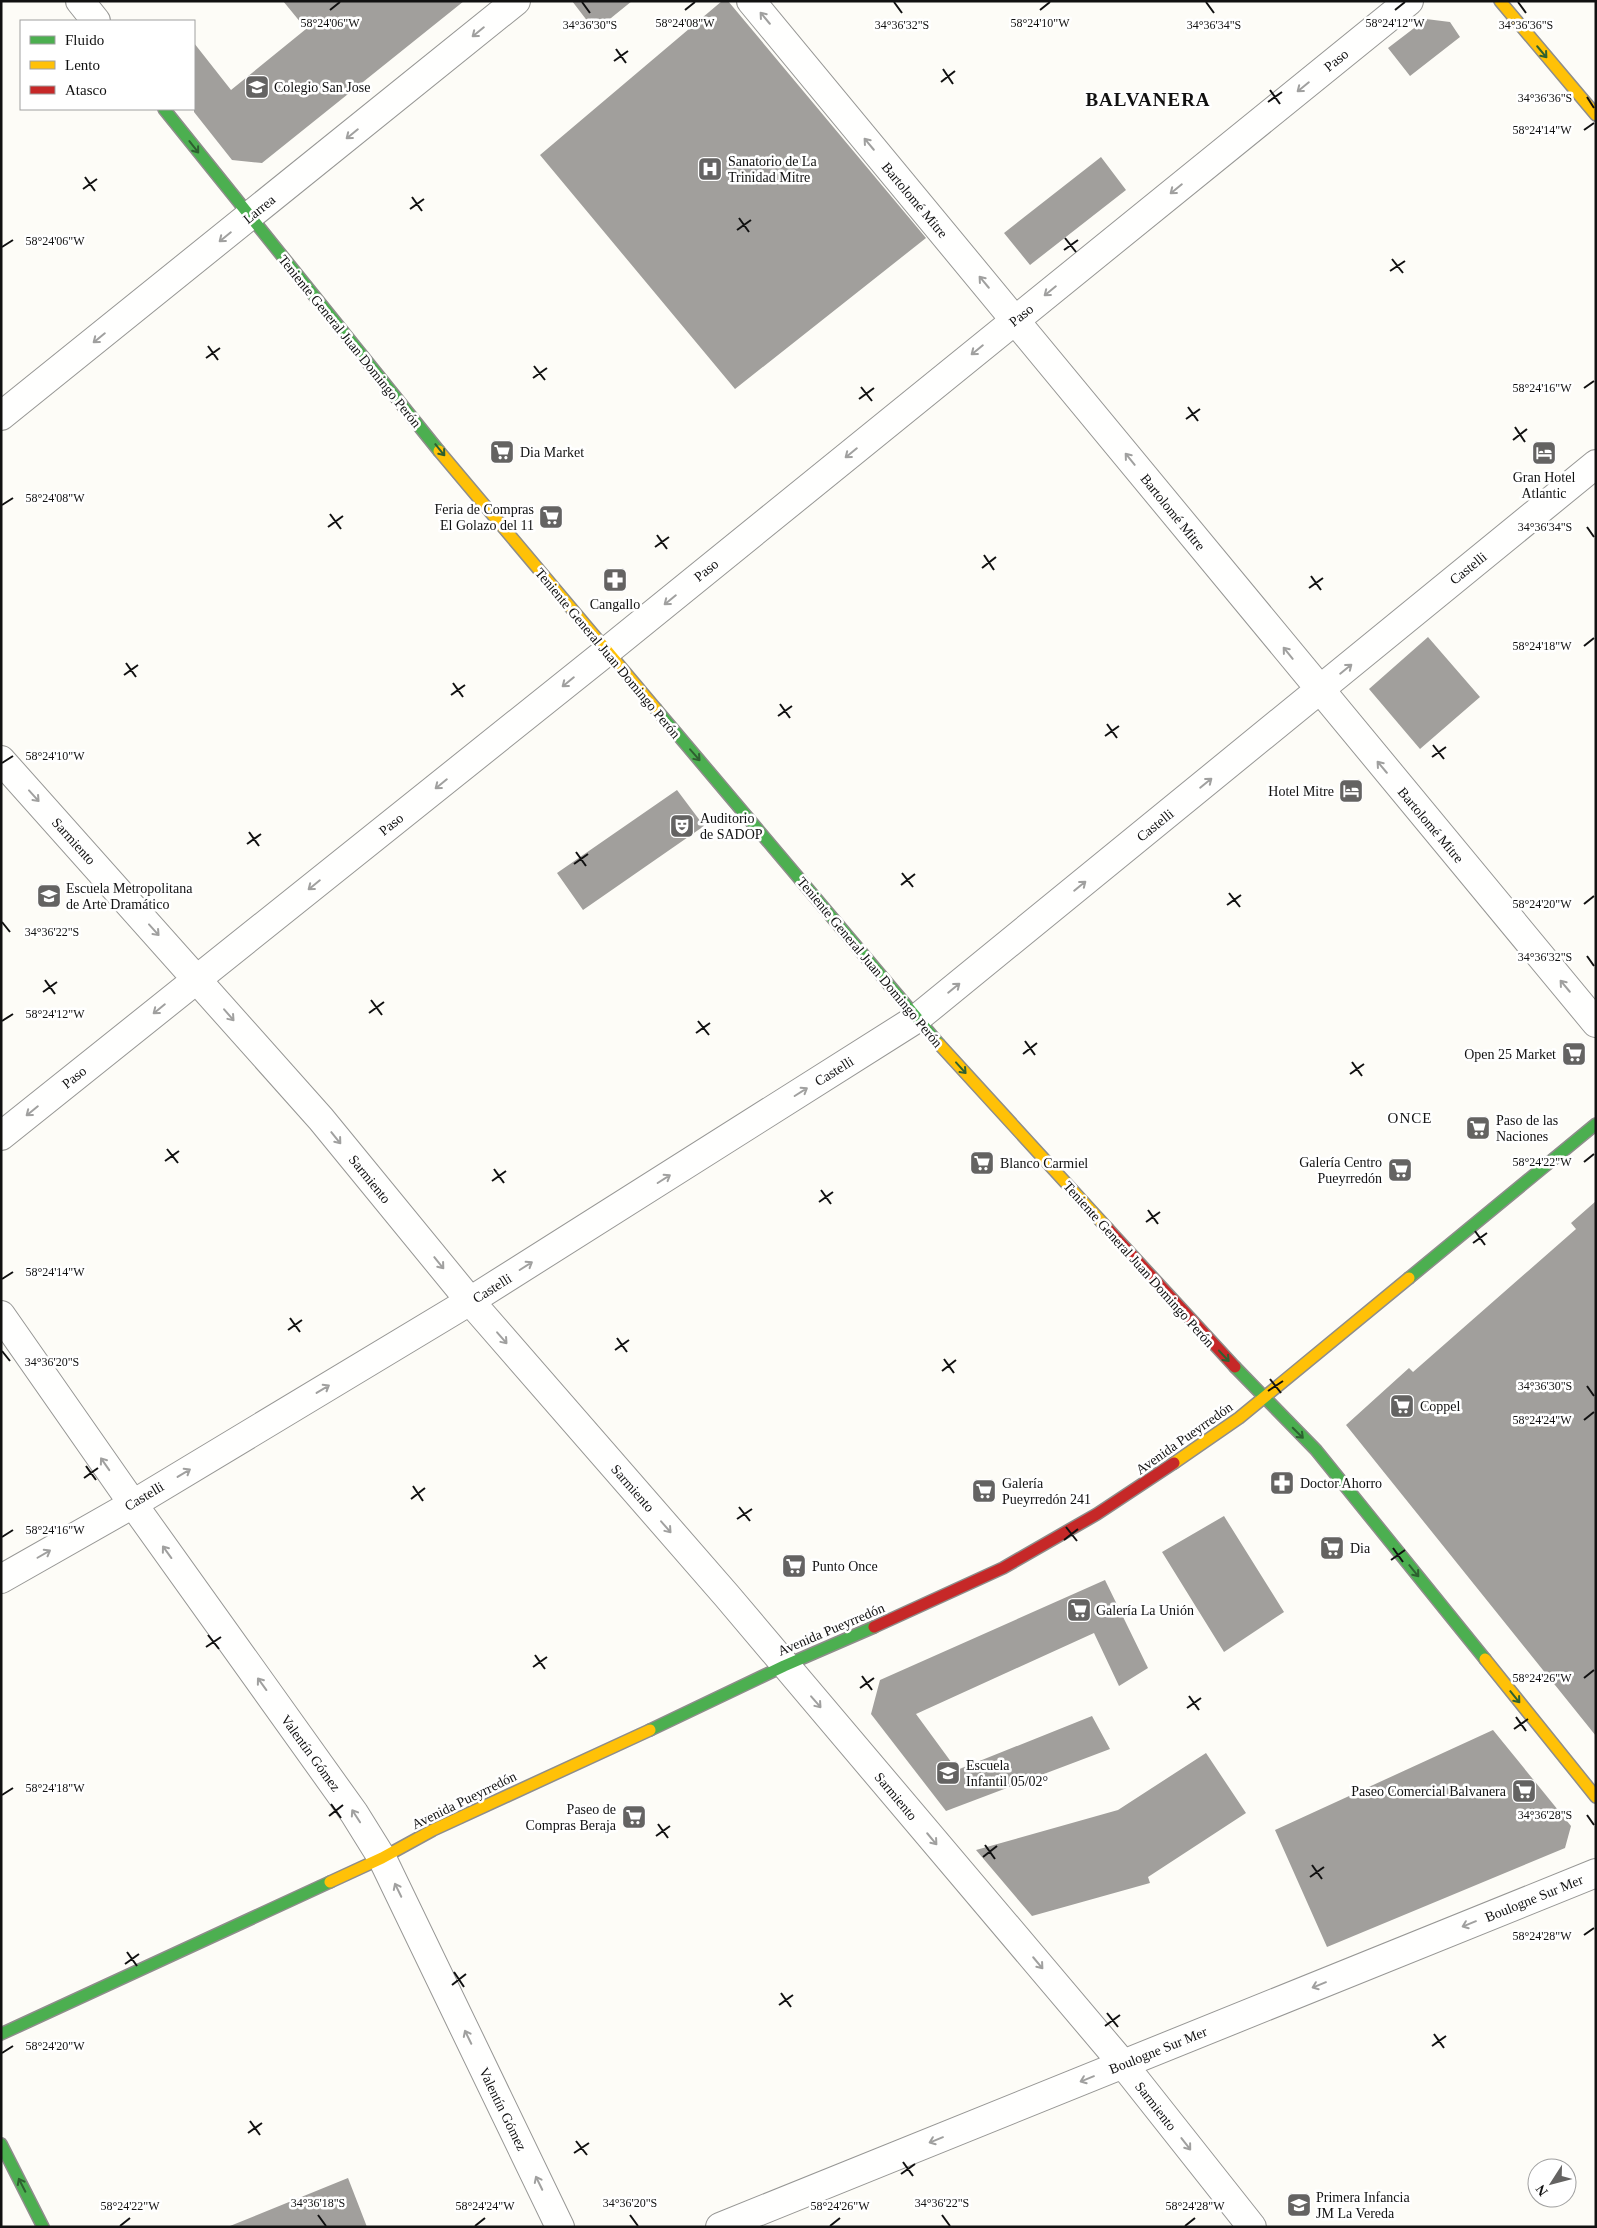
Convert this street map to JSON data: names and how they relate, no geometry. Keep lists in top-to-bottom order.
{
  "streets": {
    "street": [
      "Paso",
      "Bartolomé Mitre",
      "Larrea",
      "Teniente General Juan Domingo Perón",
      "Castelli",
      "Sarmiento",
      "Avenida Pueyrredón",
      "Valentín Gómez",
      "Boulogne Sur Mer"
    ]
  },
  "crossings": [
    ["Paso", "Bartolomé Mitre"],
    ["Paso", "Teniente General Juan Domingo Perón"],
    ["Paso", "Sarmiento"],
    ["Bartolomé Mitre", "Castelli"],
    ["Larrea", "Teniente General Juan Domingo Perón"],
    ["Teniente General Juan Domingo Perón", "Castelli"],
    ["Teniente General Juan Domingo Perón", "Avenida Pueyrredón"],
    ["Castelli", "Sarmiento"],
    ["Castelli", "Valentín Gómez"],
    ["Sarmiento", "Avenida Pueyrredón"],
    ["Sarmiento", "Boulogne Sur Mer"],
    ["Avenida Pueyrredón", "Valentín Gómez"]
  ],
  "one_way": [
    "Paso",
    "Bartolomé Mitre",
    "Larrea",
    "Teniente General Juan Domingo Perón",
    "Castelli",
    "Sarmiento",
    "Valentín Gómez",
    "Boulogne Sur Mer"
  ],
  "districts": ["BALVANERA", "ONCE"],
  "places": {
    "school or university": [
      "Colegio San Jose",
      "Escuela Metropolitana de Arte Dramático",
      "Escuela Infantil 05/02°",
      "Primera Infancia JM La Vereda"
    ],
    "hospital": ["Sanatorio de La Trinidad Mitre"],
    "supermarket": [
      "Dia Market",
      "Feria de Compras El Golazo del 11",
      "Open 25 Market",
      "Paso de las Naciones",
      "Blanco Carmiel",
      "Galería Centro Pueyrredón",
      "Coppel",
      "Galería Pueyrredón 241",
      "Dia",
      "Punto Once",
      "Galería La Unión",
      "Paseo Comercial Balvanera",
      "Paseo de Compras Beraja"
    ],
    "hotel": ["Gran Hotel Atlantic", "Hotel Mitre"],
    "pharmacy": ["Cangallo", "Doctor Ahorro"],
    "theatre": ["Auditorio de SADOP"]
  },
  "legend": ["Fluido", "Lento", "Atasco"],
  "north": "bottom left",
  "coordinates": [
    "58°24'06\"W",
    "58°24'08\"W",
    "58°24'10\"W",
    "58°24'12\"W",
    "34°36'36\"S",
    "34°36'30\"S",
    "34°36'32\"S",
    "34°36'34\"S",
    "58°24'14\"W",
    "58°24'16\"W",
    "58°24'18\"W",
    "58°24'20\"W",
    "34°36'22\"S",
    "58°24'22\"W",
    "34°36'20\"S",
    "58°24'24\"W",
    "58°24'26\"W",
    "34°36'28\"S",
    "58°24'28\"W",
    "34°36'18\"S"
  ]
}
